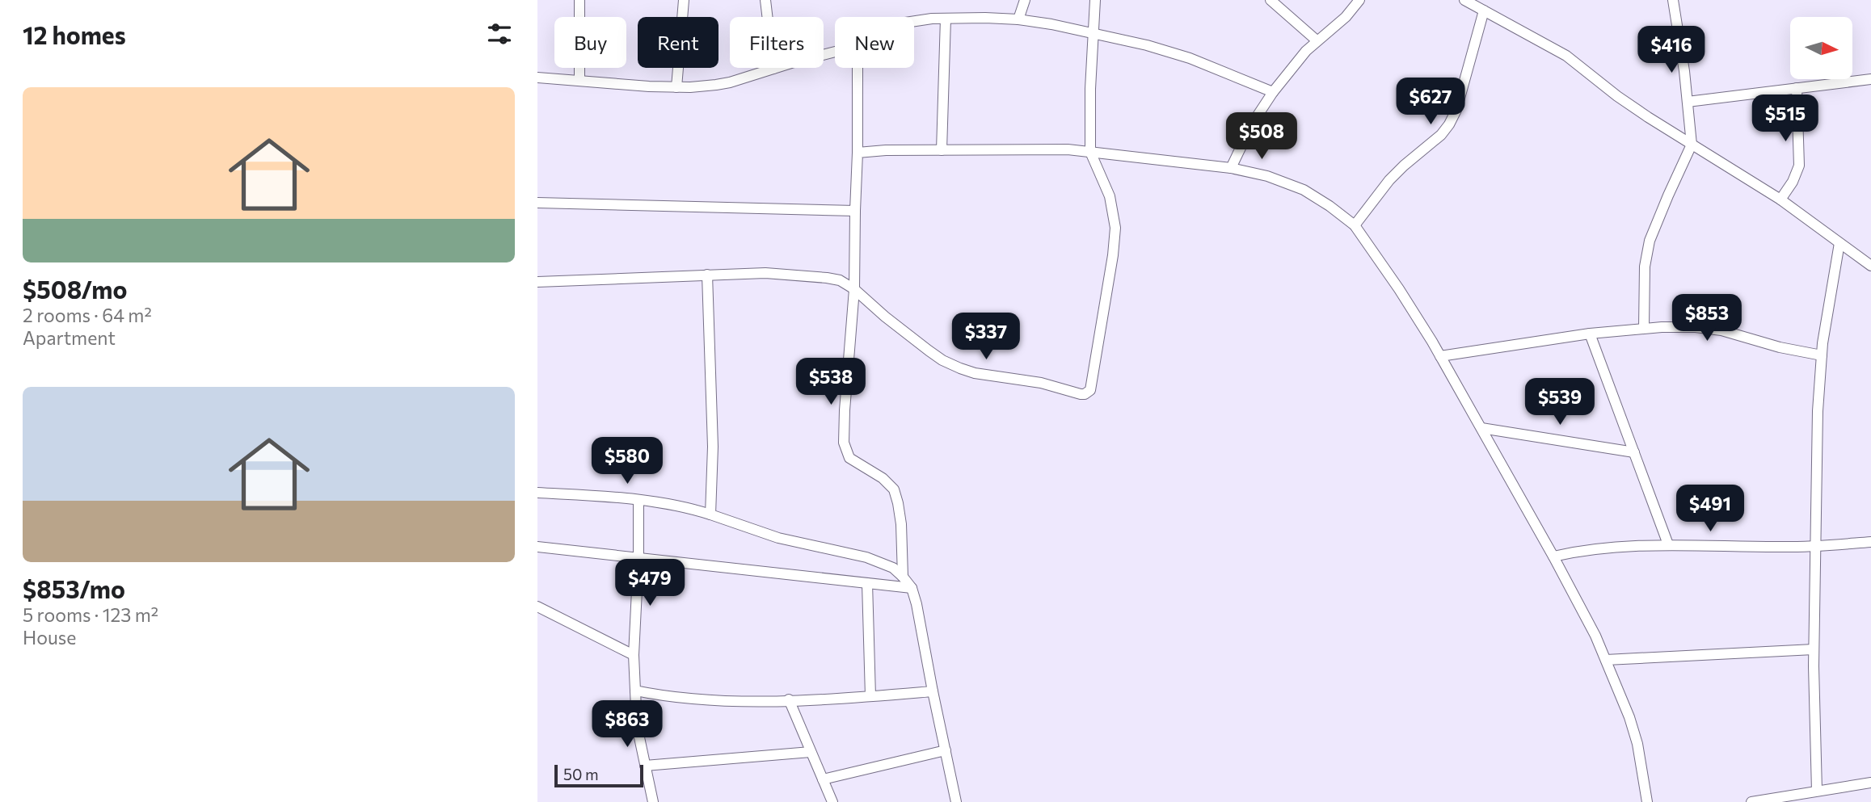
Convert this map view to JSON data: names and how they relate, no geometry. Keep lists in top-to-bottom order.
{
  "scale_bar": "50 m",
  "north": "right",
  "page": {
    "heading": "12 homes",
    "chip": [
      "Buy",
      "Rent",
      "Filters",
      "New"
    ],
    "price": [
      "$416",
      "$627",
      "$515",
      "$508",
      "$853",
      "$337",
      "$538",
      "$539",
      "$580",
      "$491",
      "$479",
      "$863"
    ],
    "list": [
      {
        "name": "$508/mo",
        "note": "2 rooms · 64 m² · Apartment"
      },
      {
        "name": "$853/mo",
        "note": "5 rooms · 123 m² · House"
      }
    ],
    "scale": "50 m"
  }
}
